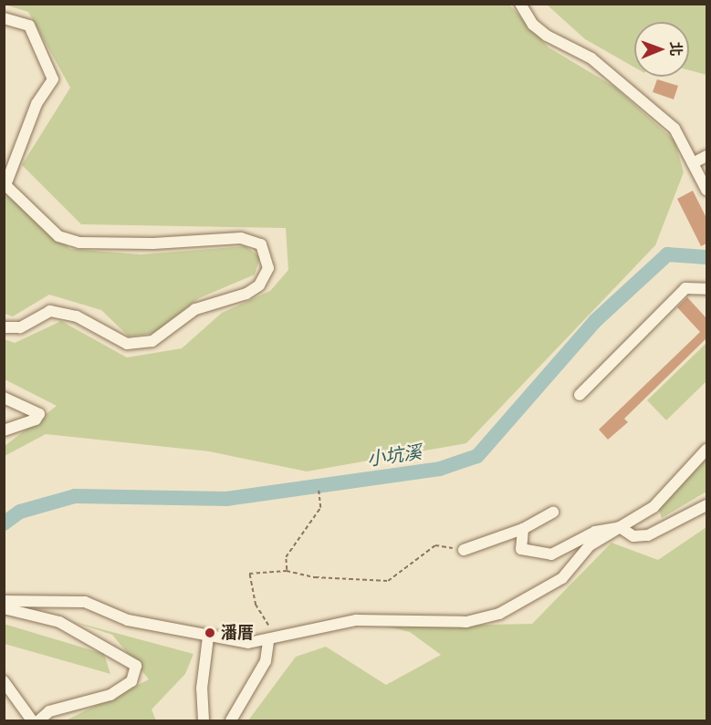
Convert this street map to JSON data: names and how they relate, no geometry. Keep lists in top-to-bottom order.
{
  "water": ["小坑溪"],
  "places": ["潘厝"],
  "north": "right"
}
